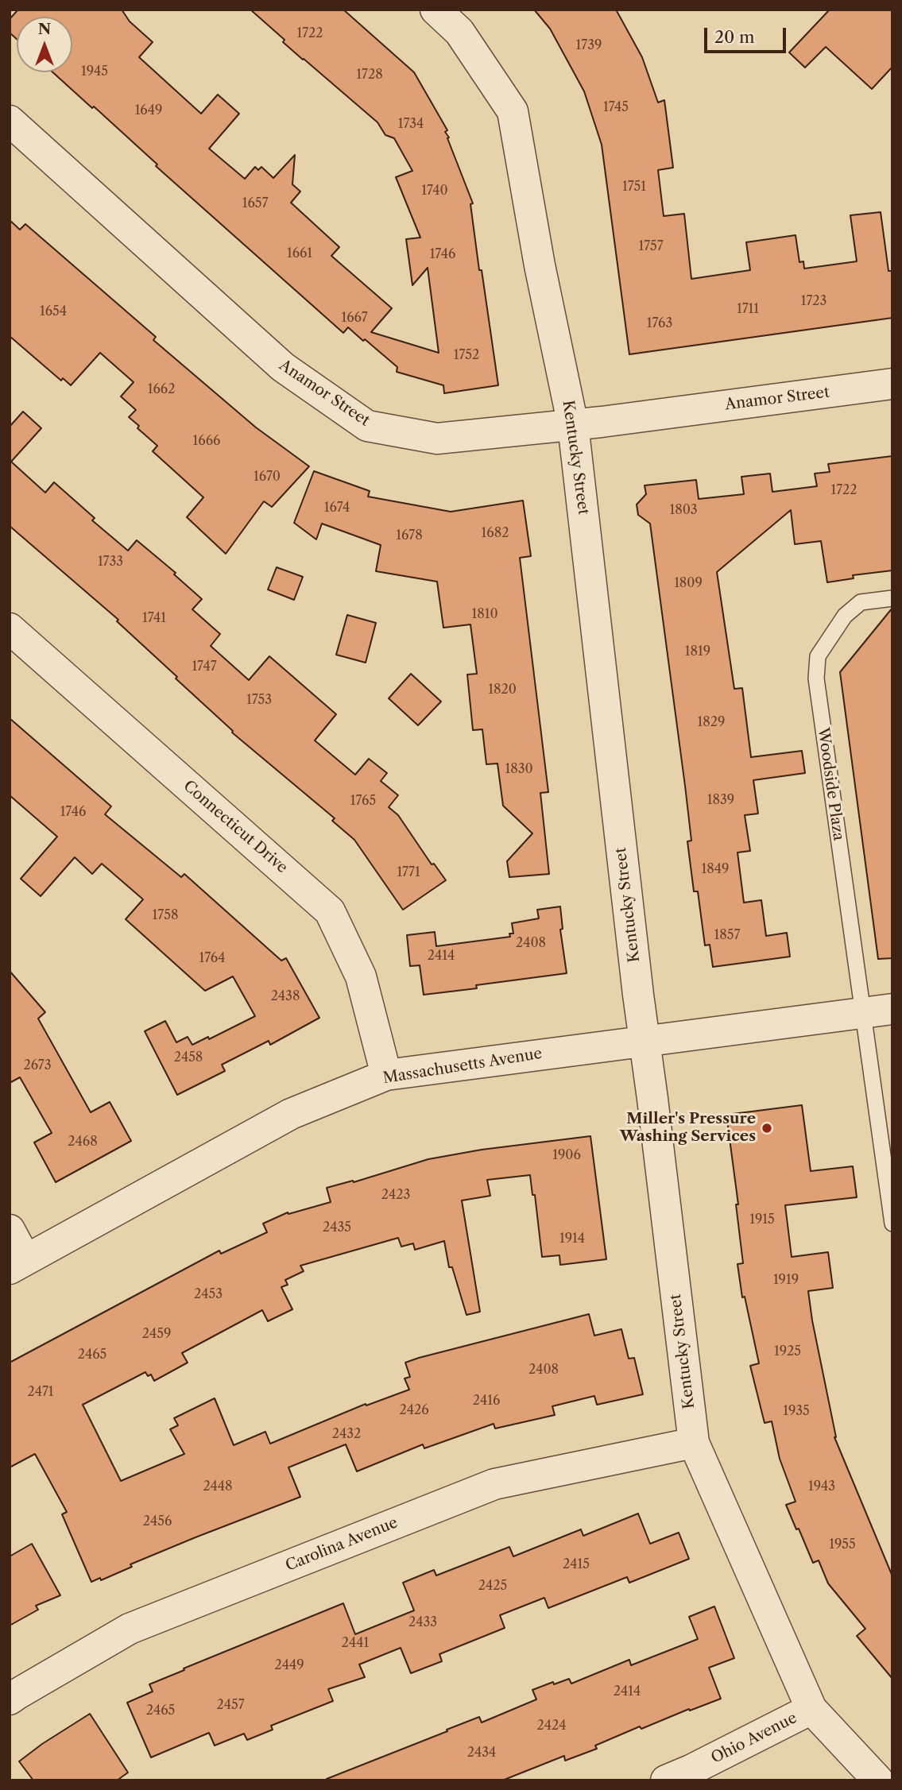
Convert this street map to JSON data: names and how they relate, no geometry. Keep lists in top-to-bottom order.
{
  "streets": {
    "street": [
      "Anamor Street",
      "Kentucky Street",
      "Connecticut Drive",
      "Massachusetts Avenue",
      "Carolina Avenue",
      "Ohio Avenue"
    ],
    "lane": ["Woodside Plaza"]
  },
  "crossings": [
    ["Anamor Street", "Kentucky Street"],
    ["Kentucky Street", "Massachusetts Avenue"],
    ["Kentucky Street", "Carolina Avenue"],
    ["Kentucky Street", "Ohio Avenue"],
    ["Woodside Plaza", "Massachusetts Avenue"],
    ["Connecticut Drive", "Massachusetts Avenue"]
  ],
  "places": ["Miller's Pressure Washing Services"],
  "house_numbers": [
    "1722",
    "1739",
    "1945",
    "1728",
    "1745",
    "1649",
    "1734",
    "1751",
    "1740",
    "1657",
    "1757",
    "1661",
    "1746",
    "1723",
    "1711",
    "1654",
    "1667",
    "1763",
    "1752",
    "1662",
    "1666",
    "1670",
    "1722",
    "1674",
    "1803",
    "1682",
    "1678",
    "1733",
    "1809",
    "1810",
    "1741",
    "1819",
    "1747",
    "1820",
    "1753",
    "1829",
    "1830",
    "1839",
    "1765",
    "1746",
    "1849",
    "1771",
    "1758",
    "1857",
    "2408",
    "2414",
    "1764",
    "2438",
    "2458",
    "2673",
    "2468",
    "1906",
    "2423",
    "1915",
    "2435",
    "1914",
    "1919",
    "2453",
    "2459",
    "1925",
    "2465",
    "2408",
    "2471",
    "2416",
    "2426",
    "1935",
    "2432",
    "2448",
    "1943",
    "2456",
    "1955",
    "2415",
    "2425",
    "2433",
    "2441",
    "2449",
    "2414",
    "2457",
    "2465",
    "2424",
    "2434"
  ],
  "scale_bar": "20 m",
  "north": "top"
}
